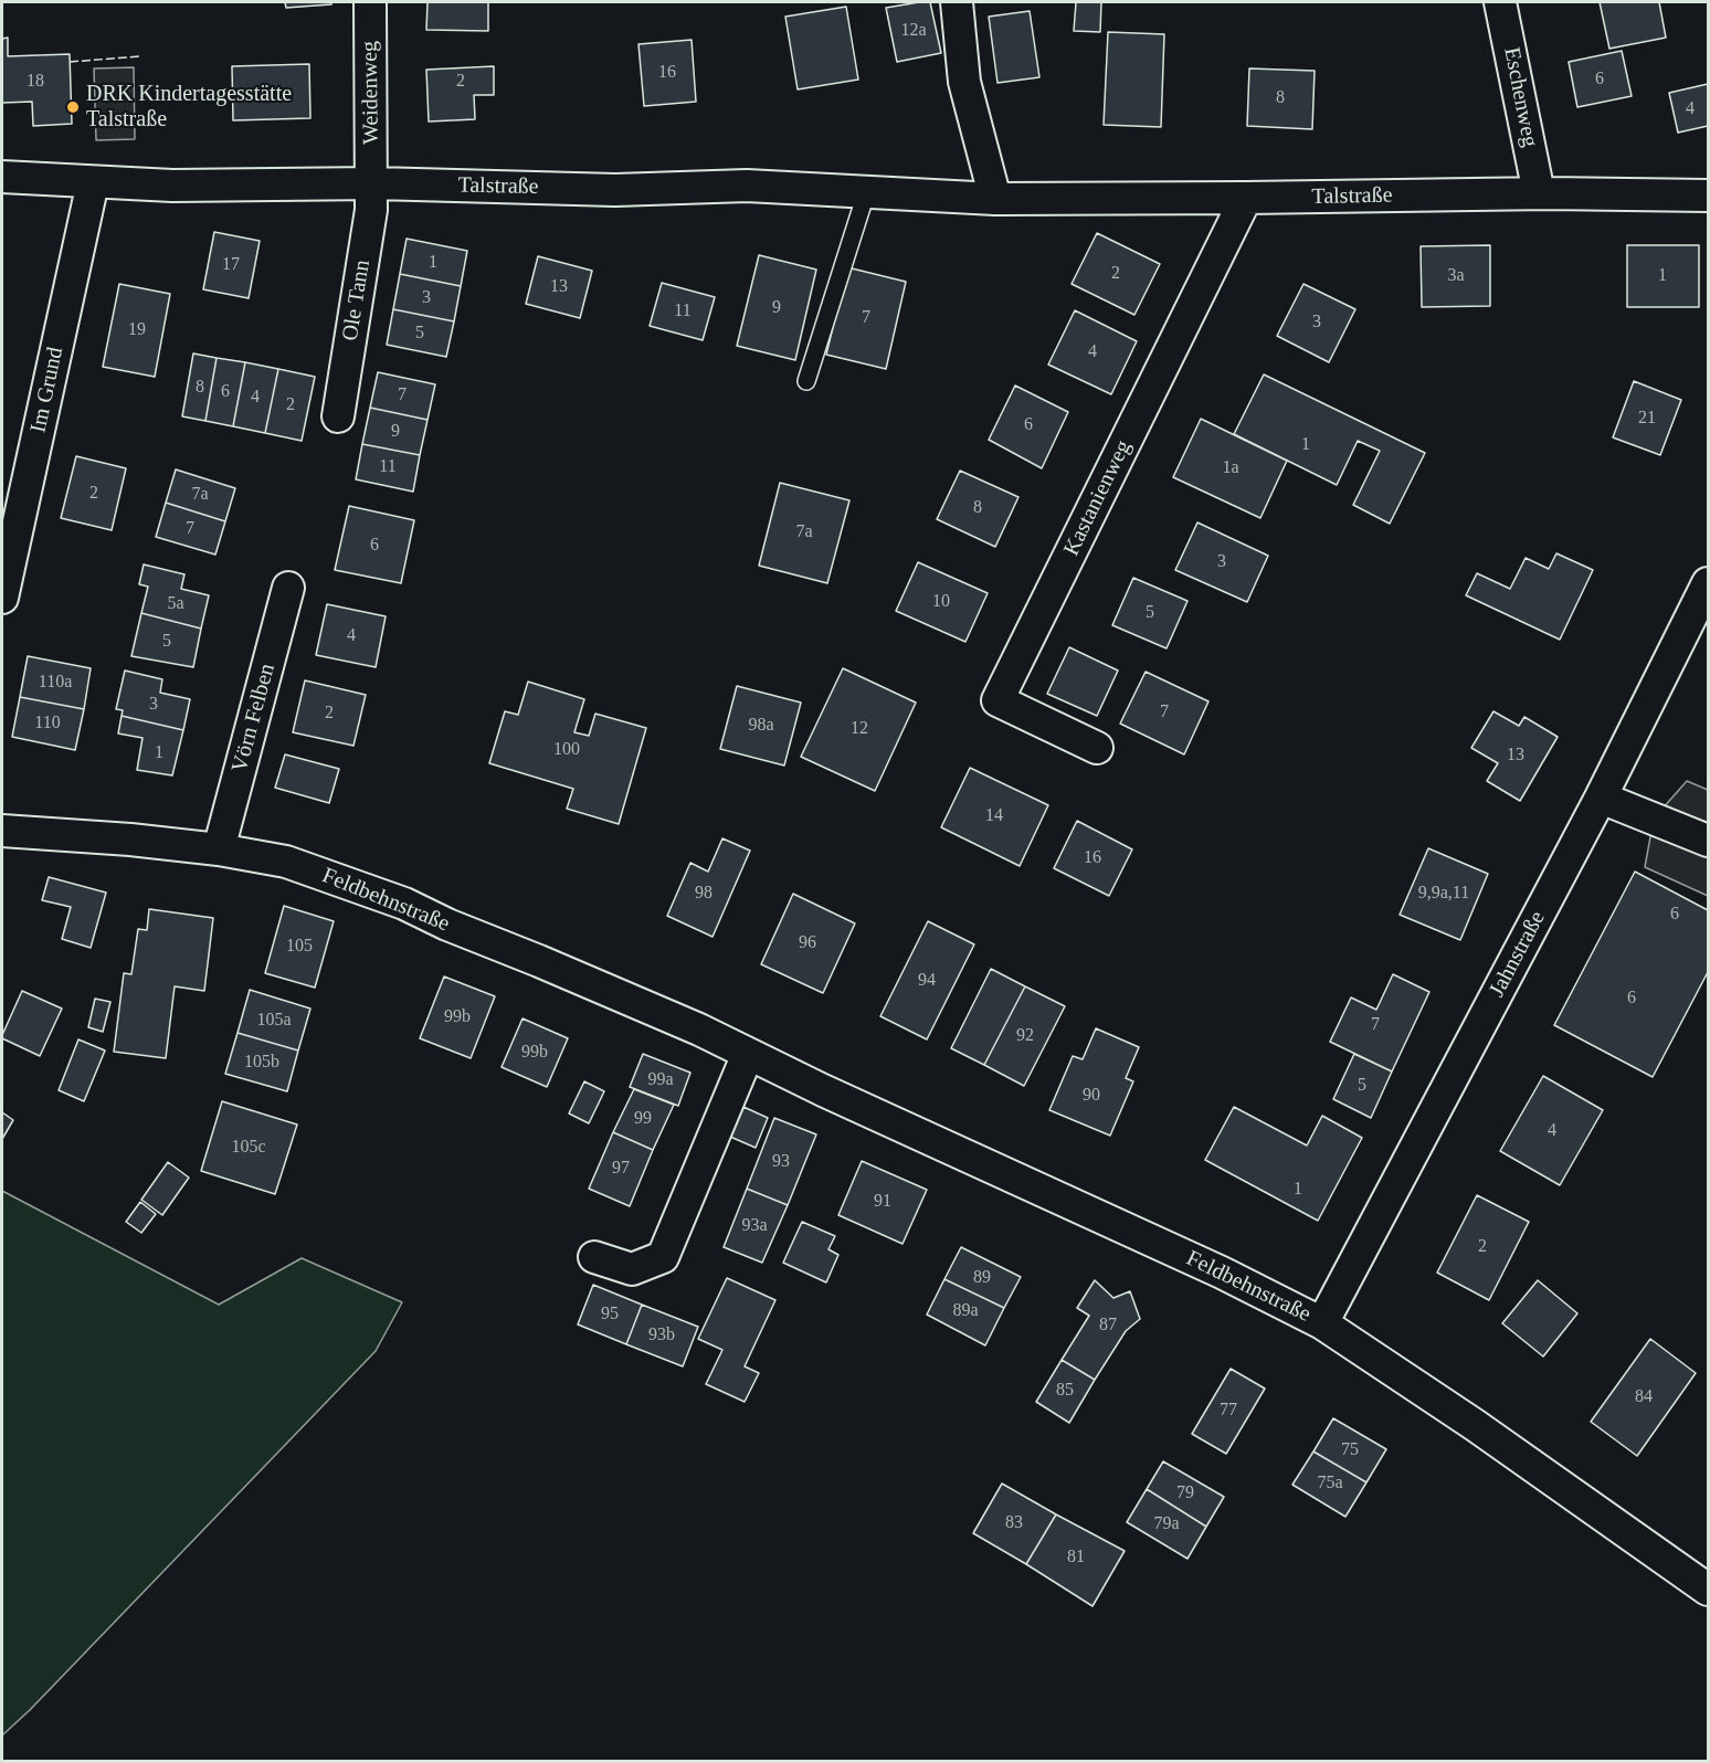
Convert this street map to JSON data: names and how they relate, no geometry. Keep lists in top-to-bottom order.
{
  "streets": {
    "street": [
      "Weidenweg",
      "Eschenweg",
      "Talstraße",
      "Ole Tann",
      "Im Grund",
      "Kastanienweg",
      "Vörn Felben",
      "Feldbehnstraße",
      "Jahnstraße"
    ]
  },
  "crossings": [
    ["Weidenweg", "Talstraße"],
    ["Weidenweg", "Ole Tann"],
    ["Eschenweg", "Talstraße"],
    ["Talstraße", "Ole Tann"],
    ["Talstraße", "Im Grund"],
    ["Talstraße", "Kastanienweg"],
    ["Vörn Felben", "Feldbehnstraße"],
    ["Feldbehnstraße", "Jahnstraße"]
  ],
  "places": ["DRK Kindertagesstätte Talstraße"],
  "house_numbers": [
    "12a",
    "16",
    "6",
    "18",
    "2",
    "8",
    "4",
    "1",
    "17",
    "2",
    "3a",
    "1",
    "13",
    "3",
    "9",
    "11",
    "7",
    "3",
    "19",
    "5",
    "4",
    "8",
    "6",
    "7",
    "4",
    "2",
    "21",
    "6",
    "9",
    "1",
    "11",
    "1a",
    "2",
    "7a",
    "8",
    "7",
    "7a",
    "6",
    "3",
    "10",
    "5a",
    "5",
    "4",
    "5",
    "110a",
    "3",
    "7",
    "2",
    "110",
    "98a",
    "12",
    "100",
    "1",
    "13",
    "14",
    "16",
    "98",
    "9,9a,11",
    "6",
    "96",
    "105",
    "94",
    "6",
    "99b",
    "105a",
    "7",
    "92",
    "99b",
    "105b",
    "99a",
    "5",
    "90",
    "99",
    "4",
    "105c",
    "93",
    "97",
    "1",
    "91",
    "93a",
    "2",
    "89",
    "89a",
    "95",
    "87",
    "93b",
    "85",
    "84",
    "77",
    "75",
    "75a",
    "79",
    "83",
    "79a",
    "81"
  ]
}
